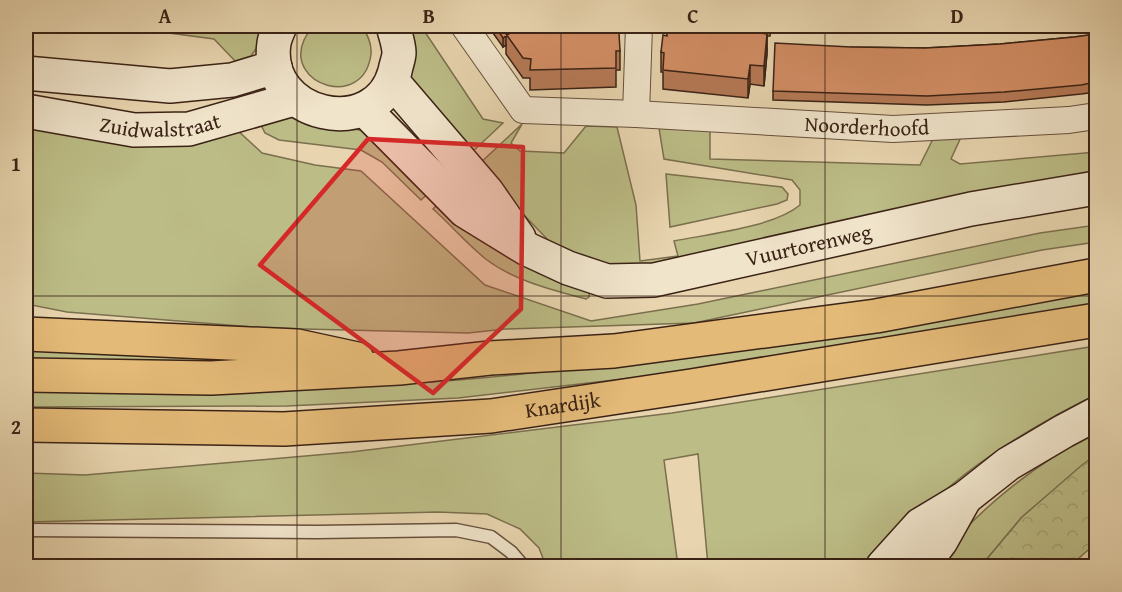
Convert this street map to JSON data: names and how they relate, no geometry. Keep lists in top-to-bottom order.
{
  "streets": {
    "main road": ["Knardijk"],
    "street": ["Zuidwalstraat", "Noorderhoofd", "Vuurtorenweg"]
  },
  "grid": {
    "columns": [
      "A",
      "B",
      "C",
      "D"
    ],
    "rows": ["1", "2"]
  }
}
